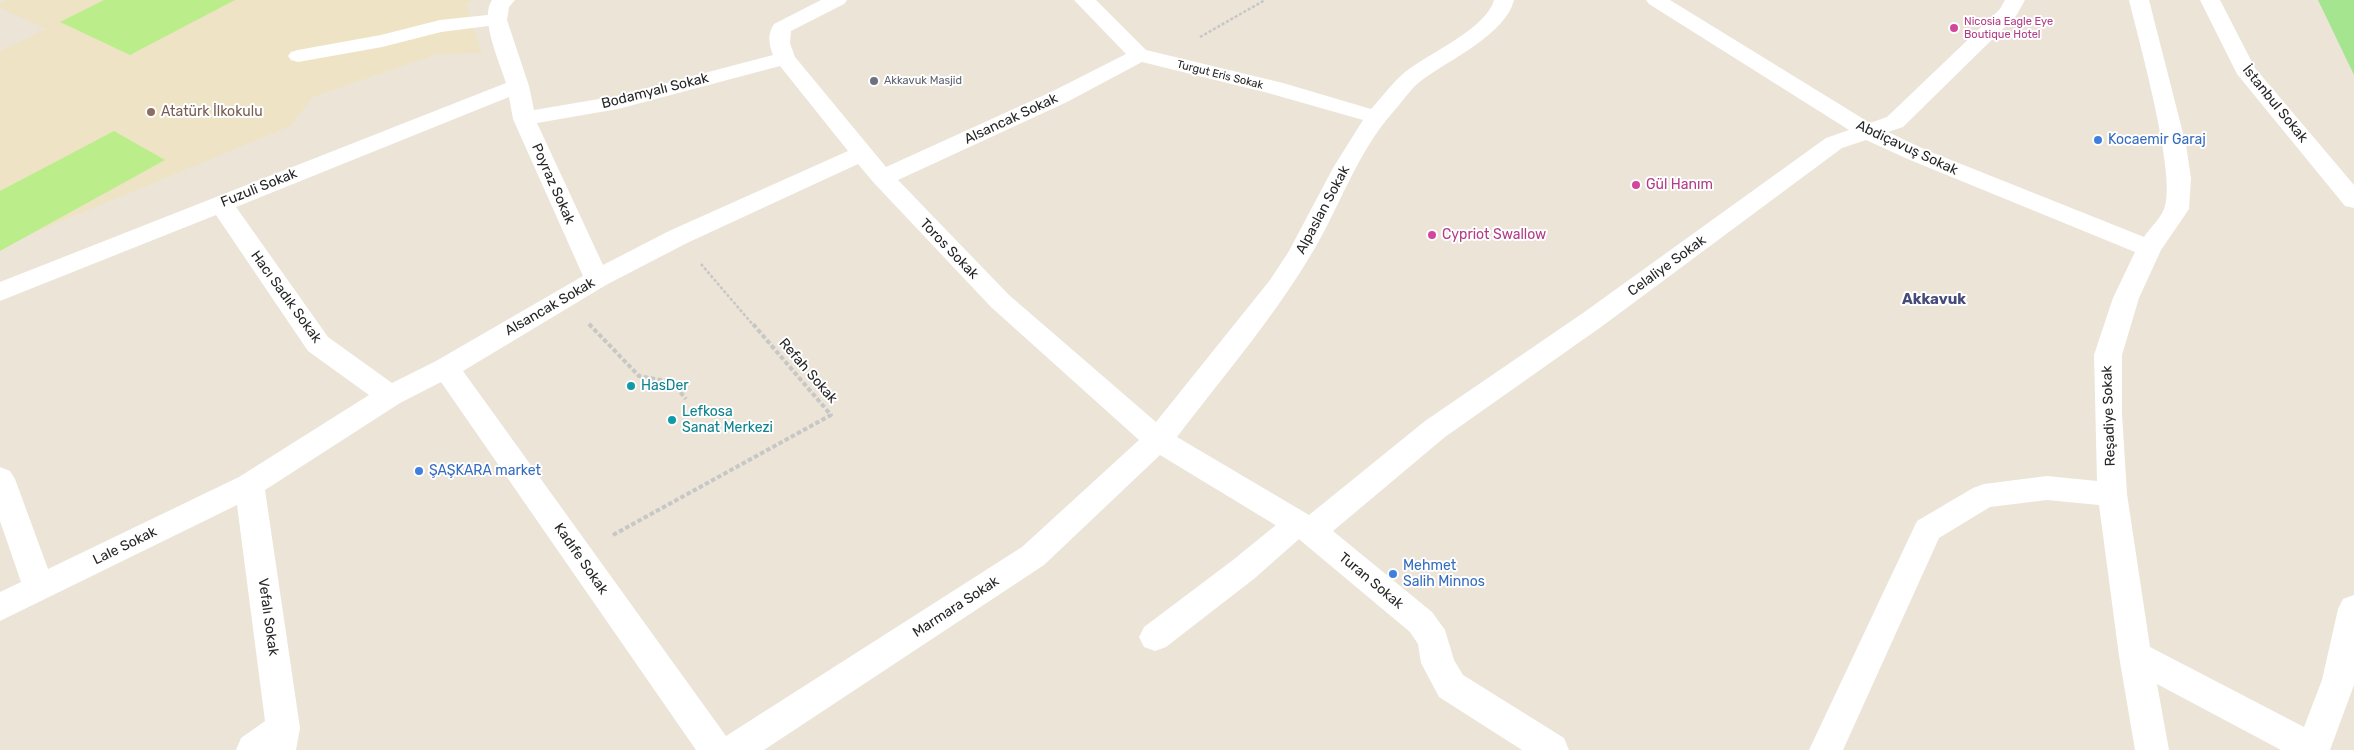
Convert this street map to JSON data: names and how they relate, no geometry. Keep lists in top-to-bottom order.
{
  "streets": {
    "street": [
      "Turgut Eris Sokak",
      "Bodamyalı Sokak",
      "İstanbul Sokak",
      "Alsancak Sokak",
      "Abdiçavuş Sokak",
      "Poyraz Sokak",
      "Fuzuli Sokak",
      "Alpaslan Sokak",
      "Toros Sokak",
      "Celaliye Sokak",
      "Hacı Sadık Sokak",
      "Reşadiye Sokak",
      "Lale Sokak",
      "Kadıfe Sokak",
      "Turan Sokak",
      "Marmara Sokak",
      "Vefalı Sokak"
    ],
    "path": ["Refah Sokak"]
  },
  "crossings": [
    ["Turgut Eris Sokak", "Alsancak Sokak"],
    ["Turgut Eris Sokak", "Alpaslan Sokak"],
    ["Bodamyalı Sokak", "Poyraz Sokak"],
    ["Bodamyalı Sokak", "Toros Sokak"],
    ["Alsancak Sokak", "Poyraz Sokak"],
    ["Alsancak Sokak", "Toros Sokak"],
    ["Alsancak Sokak", "Hacı Sadık Sokak"],
    ["Alsancak Sokak", "Refah Sokak"],
    ["Alsancak Sokak", "Lale Sokak"],
    ["Alsancak Sokak", "Kadıfe Sokak"],
    ["Alsancak Sokak", "Vefalı Sokak"],
    ["Abdiçavuş Sokak", "Celaliye Sokak"],
    ["Abdiçavuş Sokak", "Reşadiye Sokak"],
    ["Poyraz Sokak", "Fuzuli Sokak"],
    ["Fuzuli Sokak", "Hacı Sadık Sokak"],
    ["Alpaslan Sokak", "Toros Sokak"],
    ["Alpaslan Sokak", "Turan Sokak"],
    ["Alpaslan Sokak", "Marmara Sokak"],
    ["Toros Sokak", "Turan Sokak"],
    ["Toros Sokak", "Marmara Sokak"],
    ["Celaliye Sokak", "Turan Sokak"],
    ["Refah Sokak", "Kadıfe Sokak"],
    ["Lale Sokak", "Vefalı Sokak"],
    ["Turan Sokak", "Marmara Sokak"]
  ],
  "districts": ["Akkavuk"],
  "places": [
    "Nicosia Eagle Eye Boutique Hotel",
    "Akkavuk Masjid",
    "Atatürk İlkokulu",
    "Kocaemir Garaj",
    "Gül Hanım",
    "Cypriot Swallow",
    "HasDer",
    "Lefkosa Sanat Merkezi",
    "ŞAŞKARA market",
    "Mehmet Salih Minnos"
  ]
}
